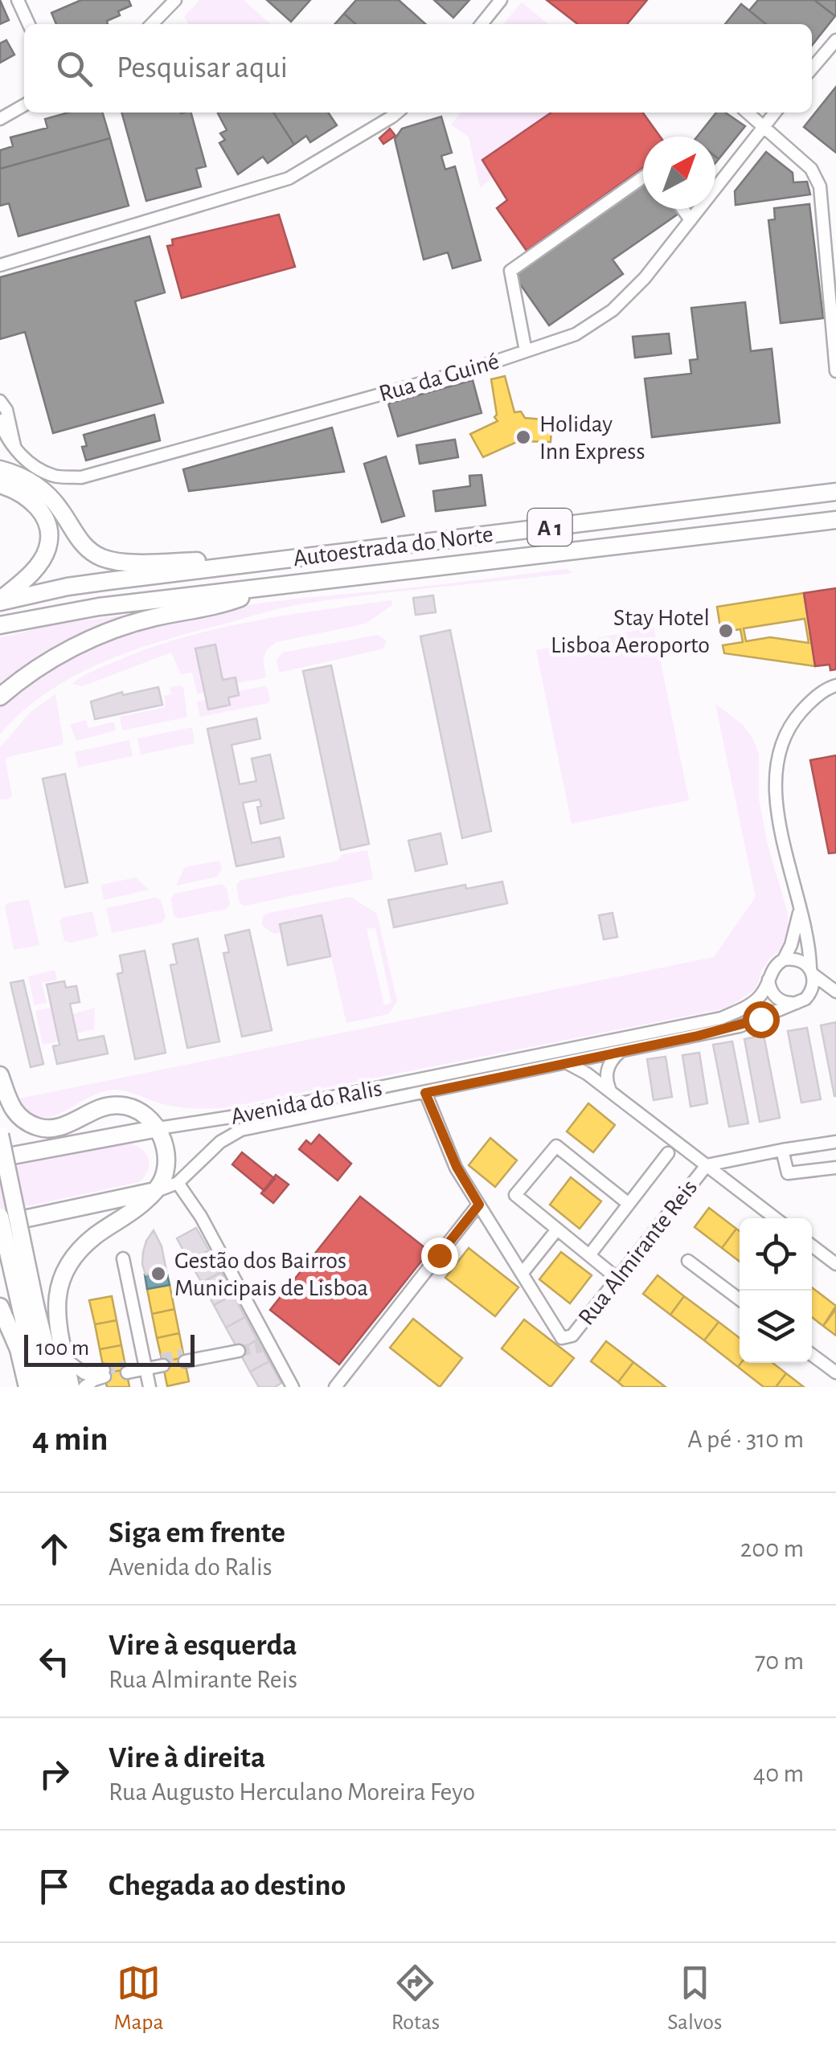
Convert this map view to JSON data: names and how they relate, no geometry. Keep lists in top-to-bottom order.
{
  "streets": {
    "highway": ["A 1", "Autoestrada do Norte"],
    "street": ["Rua da Guiné", "Avenida do Ralis", "Rua Almirante Reis"]
  },
  "crossings": [
    ["Avenida do Ralis", "Rua Almirante Reis"]
  ],
  "places": ["Holiday Inn Express", "Stay Hotel Lisboa Aeroporto", "Gestão dos Bairros Municipais de Lisboa"],
  "scale_bar": "100 m",
  "north": "top right",
  "page": {
    "search": "Pesquisar aqui",
    "scale": "100 m",
    "heading": ["4 min", "A pé · 310 m"],
    "list": [
      ["Siga em frente", "Avenida do Ralis", "200 m"],
      ["Vire à esquerda", "Rua Almirante Reis", "70 m"],
      ["Vire à direita", "Rua Augusto Herculano Moreira Feyo", "40 m"],
      "Chegada ao destino"
    ],
    "nav": ["Mapa", "Rotas", "Salvos"]
  }
}
